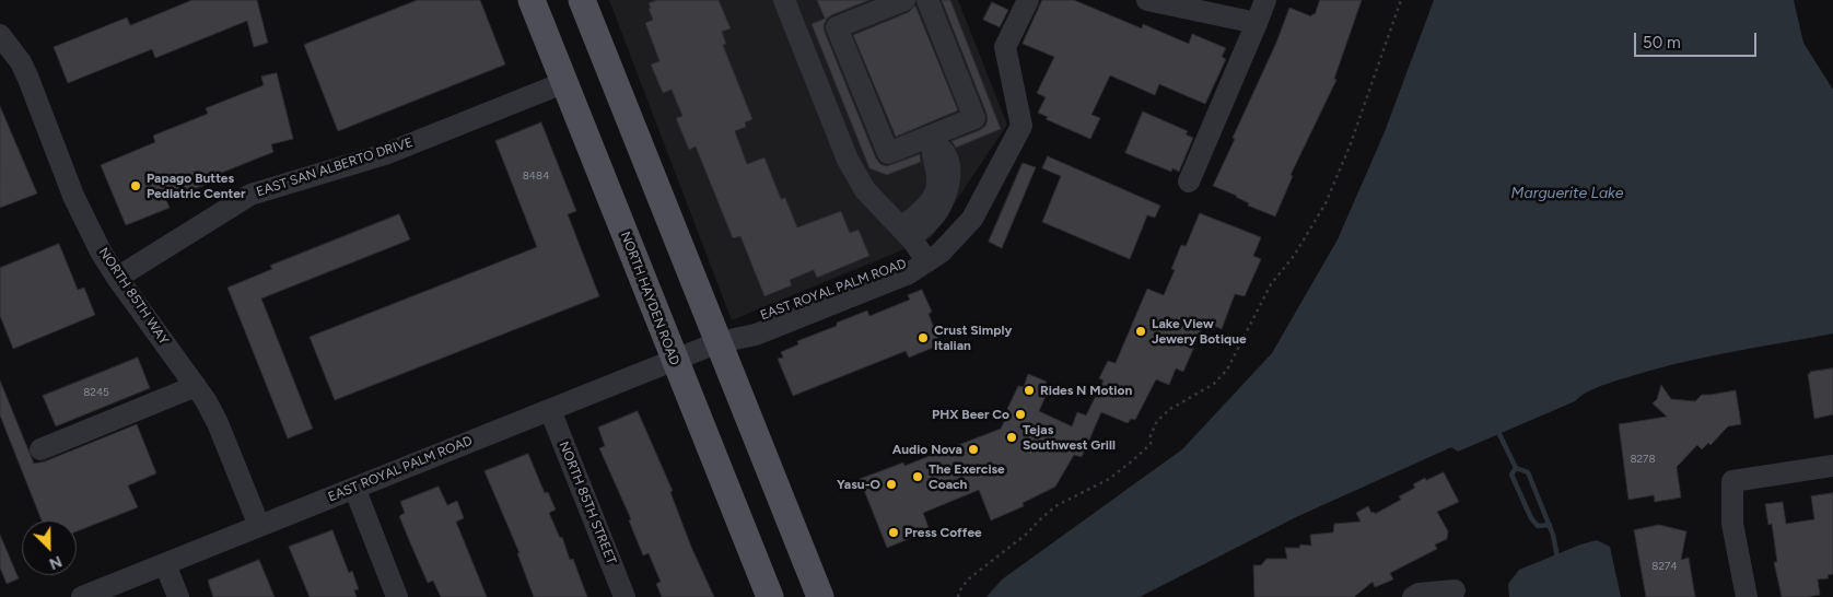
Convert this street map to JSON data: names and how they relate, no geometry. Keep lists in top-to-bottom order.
{
  "streets": {
    "main road": ["NORTH HAYDEN ROAD"],
    "street": [
      "EAST SAN ALBERTO DRIVE",
      "EAST ROYAL PALM ROAD",
      "NORTH 85TH WAY",
      "NORTH 85TH STREET"
    ]
  },
  "crossings": [
    ["EAST SAN ALBERTO DRIVE", "NORTH 85TH WAY"],
    ["EAST SAN ALBERTO DRIVE", "NORTH HAYDEN ROAD"],
    ["EAST ROYAL PALM ROAD", "NORTH 85TH WAY"],
    ["EAST ROYAL PALM ROAD", "NORTH HAYDEN ROAD"],
    ["EAST ROYAL PALM ROAD", "NORTH 85TH STREET"]
  ],
  "water": ["Marguerite Lake"],
  "places": [
    "Papago Buttes Pediatric Center",
    "Lake View Jewery Botique",
    "Crust Simply Italian",
    "Rides N Motion",
    "PHX Beer Co",
    "Tejas Southwest Grill",
    "Audio Nova",
    "The Exercise Coach",
    "Yasu-O",
    "Press Coffee"
  ],
  "house_numbers": [
    "8484",
    "8245",
    "8278",
    "8274"
  ],
  "scale_bar": "50 m",
  "north": "bottom right"
}
